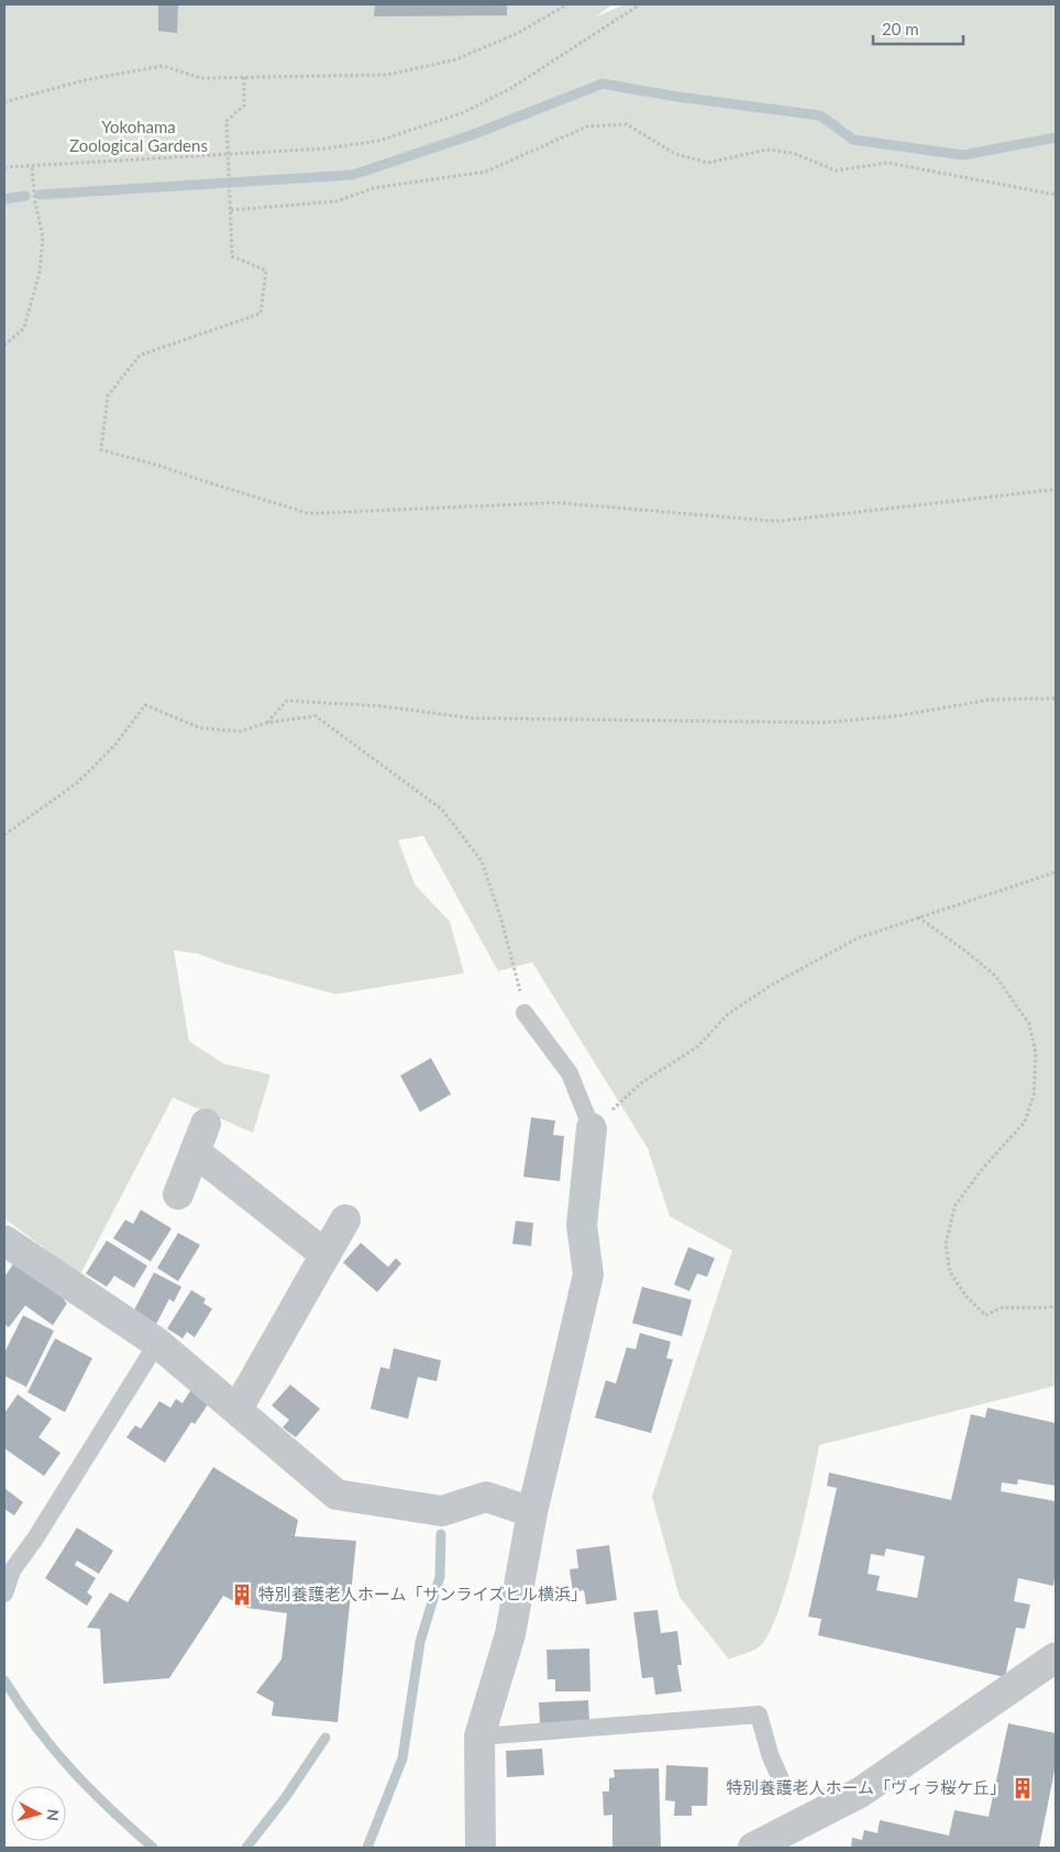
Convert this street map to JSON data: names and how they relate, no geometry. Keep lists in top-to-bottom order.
{
  "parks": ["Yokohama Zoological Gardens"],
  "places": {
    "building": ["特別養護老人ホーム「サンライズヒル横浜」", "特別養護老人ホーム「ヴィラ桜ケ丘」"]
  },
  "scale_bar": "20 m",
  "north": "right"
}
